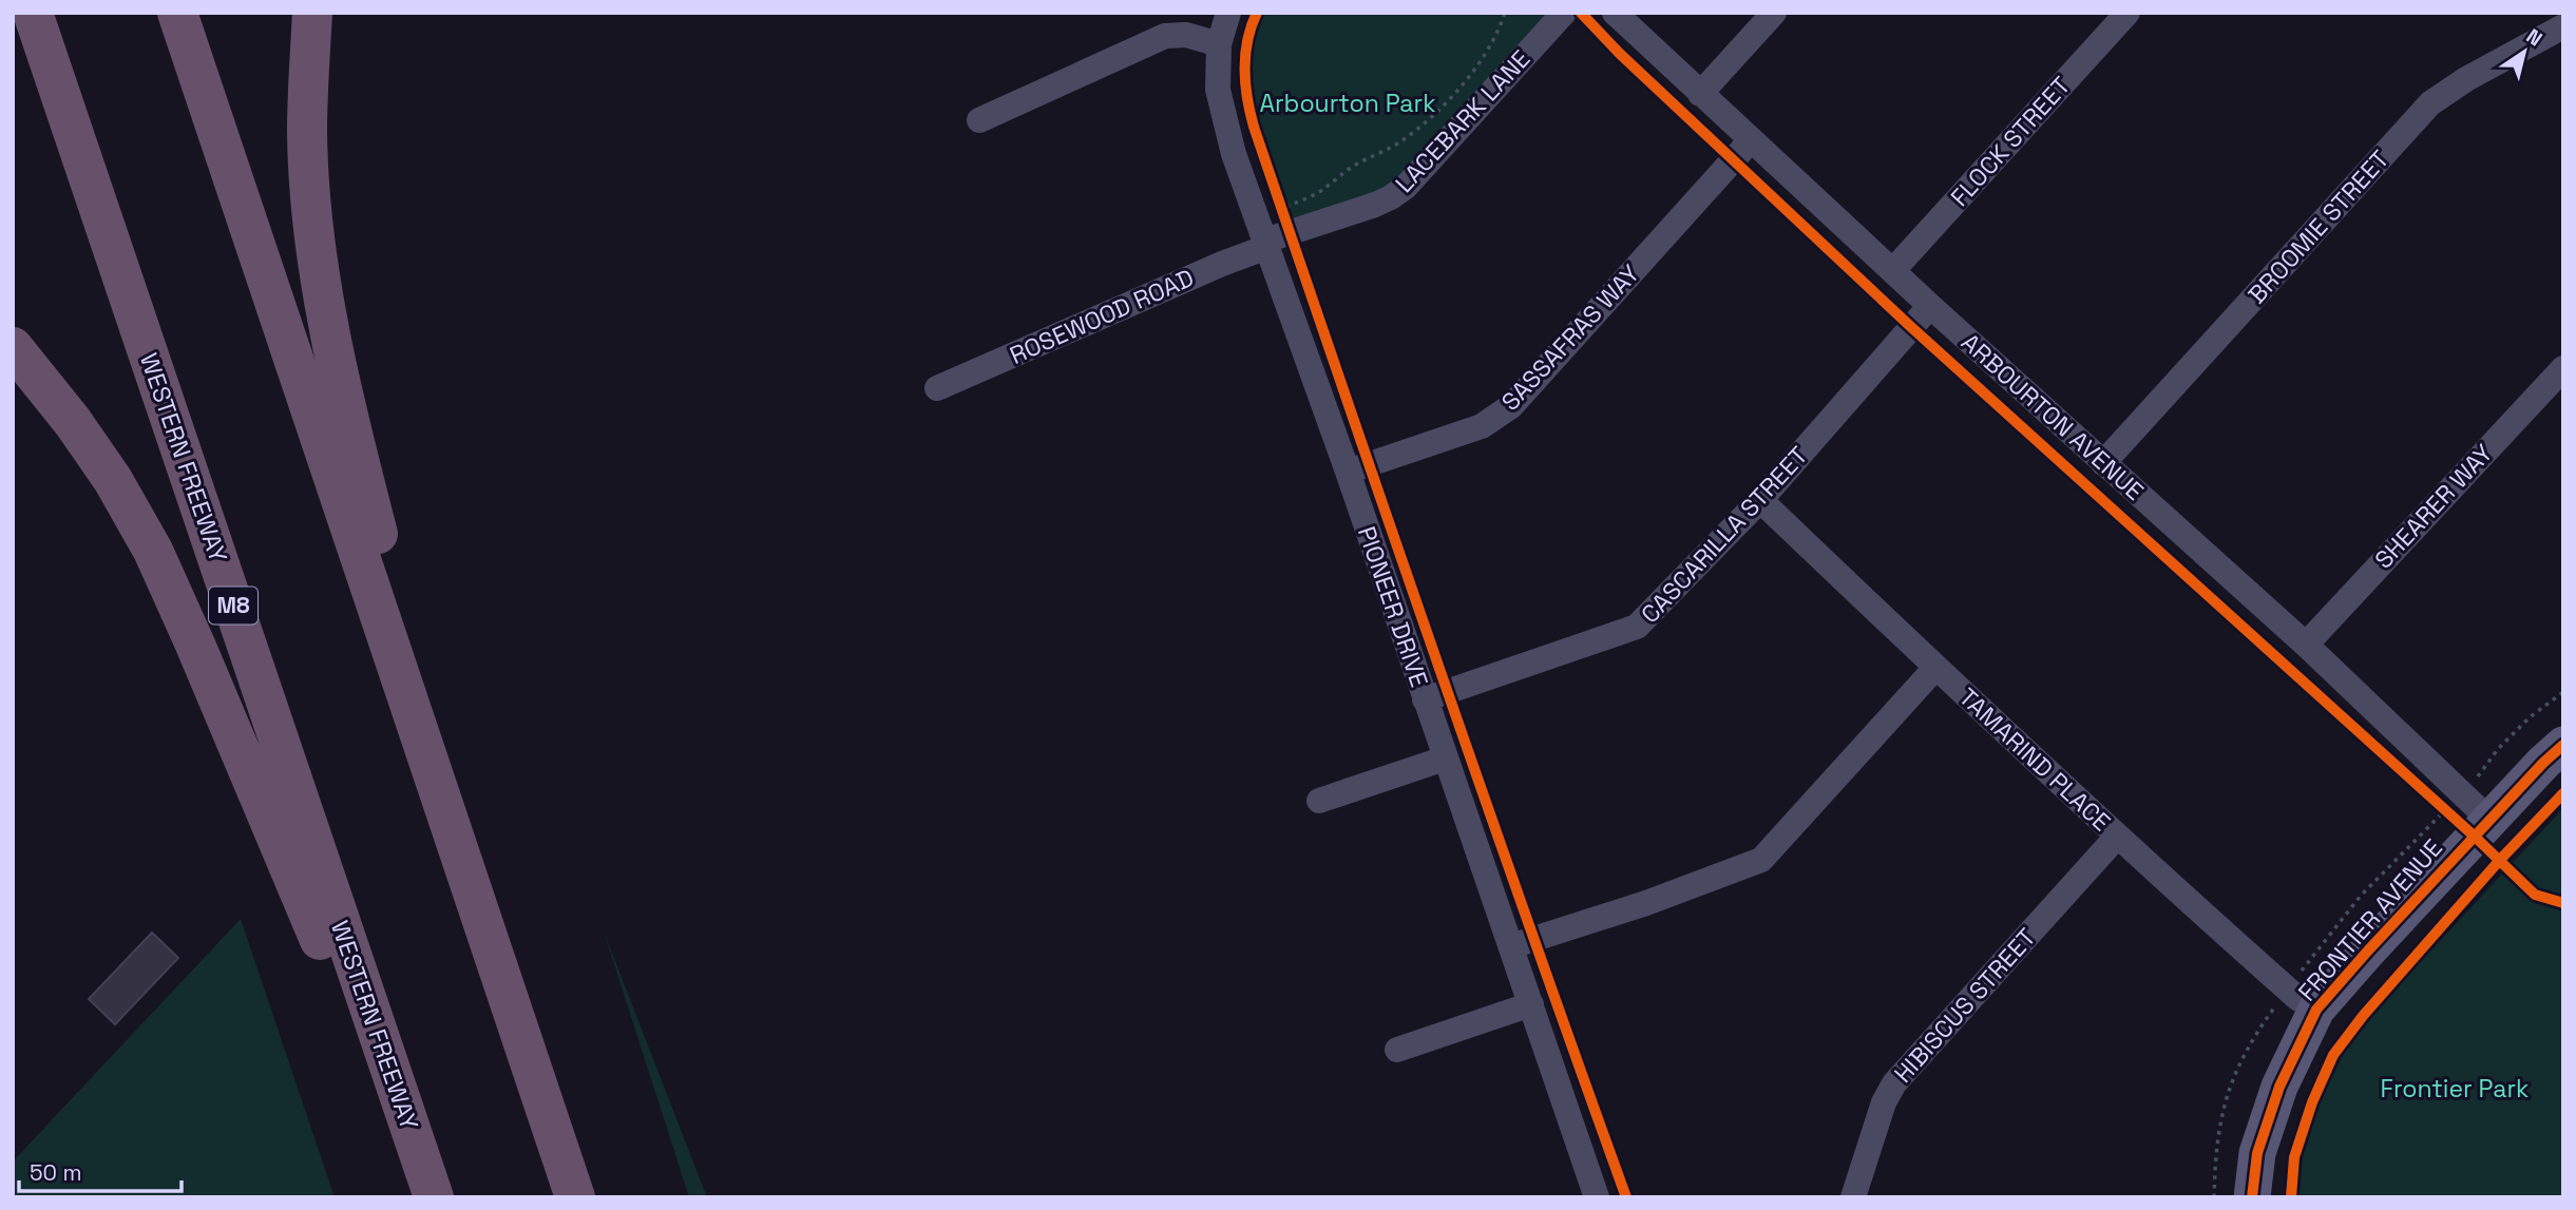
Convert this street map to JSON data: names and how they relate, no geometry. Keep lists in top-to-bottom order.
{
  "streets": {
    "highway": ["WESTERN FREEWAY", "M8"],
    "street": [
      "LACEBARK LANE",
      "FLOCK STREET",
      "BROOMIE STREET",
      "ROSEWOOD ROAD",
      "SASSAFRAS WAY",
      "ARBOURTON AVENUE",
      "SHEARER WAY",
      "CASCARILLA STREET",
      "PIONEER DRIVE",
      "TAMARIND PLACE",
      "FRONTIER AVENUE",
      "HIBISCUS STREET"
    ]
  },
  "crossings": [
    ["LACEBARK LANE", "ROSEWOOD ROAD"],
    ["LACEBARK LANE", "PIONEER DRIVE"],
    ["FLOCK STREET", "ARBOURTON AVENUE"],
    ["BROOMIE STREET", "ARBOURTON AVENUE"],
    ["ROSEWOOD ROAD", "PIONEER DRIVE"],
    ["SASSAFRAS WAY", "ARBOURTON AVENUE"],
    ["SASSAFRAS WAY", "PIONEER DRIVE"],
    ["ARBOURTON AVENUE", "SHEARER WAY"],
    ["ARBOURTON AVENUE", "CASCARILLA STREET"],
    ["ARBOURTON AVENUE", "FRONTIER AVENUE"],
    ["CASCARILLA STREET", "PIONEER DRIVE"],
    ["CASCARILLA STREET", "TAMARIND PLACE"],
    ["TAMARIND PLACE", "FRONTIER AVENUE"],
    ["TAMARIND PLACE", "HIBISCUS STREET"]
  ],
  "parks": ["Arbourton Park", "Frontier Park"],
  "scale_bar": "50 m",
  "north": "top right"
}
